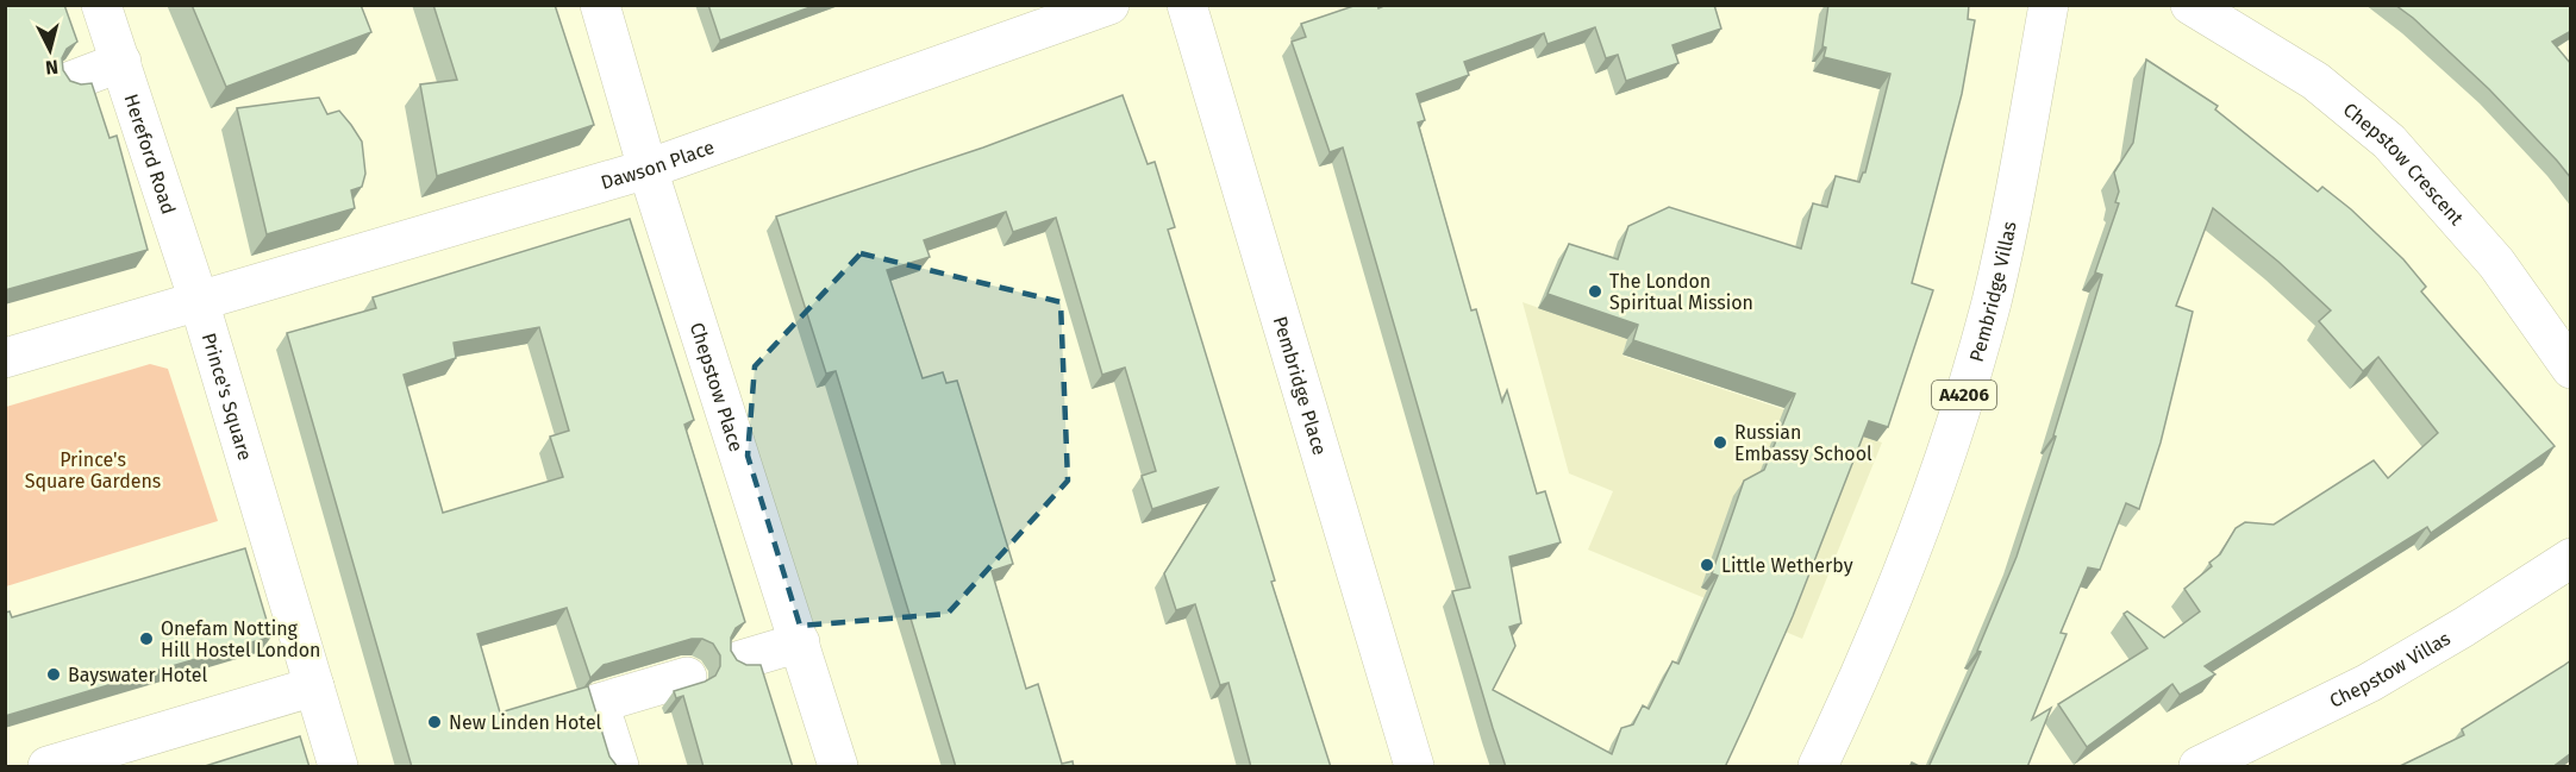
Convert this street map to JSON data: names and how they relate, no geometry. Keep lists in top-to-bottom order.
{
  "streets": {
    "street": [
      "Hereford Road",
      "Dawson Place",
      "Chepstow Crescent",
      "Pembridge Villas",
      "Pembridge Place",
      "Chepstow Place",
      "A4206",
      "Prince's Square",
      "Chepstow Villas"
    ]
  },
  "crossings": [
    ["Hereford Road", "Dawson Place"],
    ["Hereford Road", "Prince's Square"],
    ["Dawson Place", "Chepstow Place"],
    ["Dawson Place", "Prince's Square"]
  ],
  "parks": ["Prince's Square Gardens"],
  "places": [
    "The London Spiritual Mission",
    "Russian Embassy School",
    "Little Wetherby",
    "Onefam Notting Hill Hostel London",
    "Bayswater Hotel",
    "New Linden Hotel"
  ],
  "north": "bottom"
}
